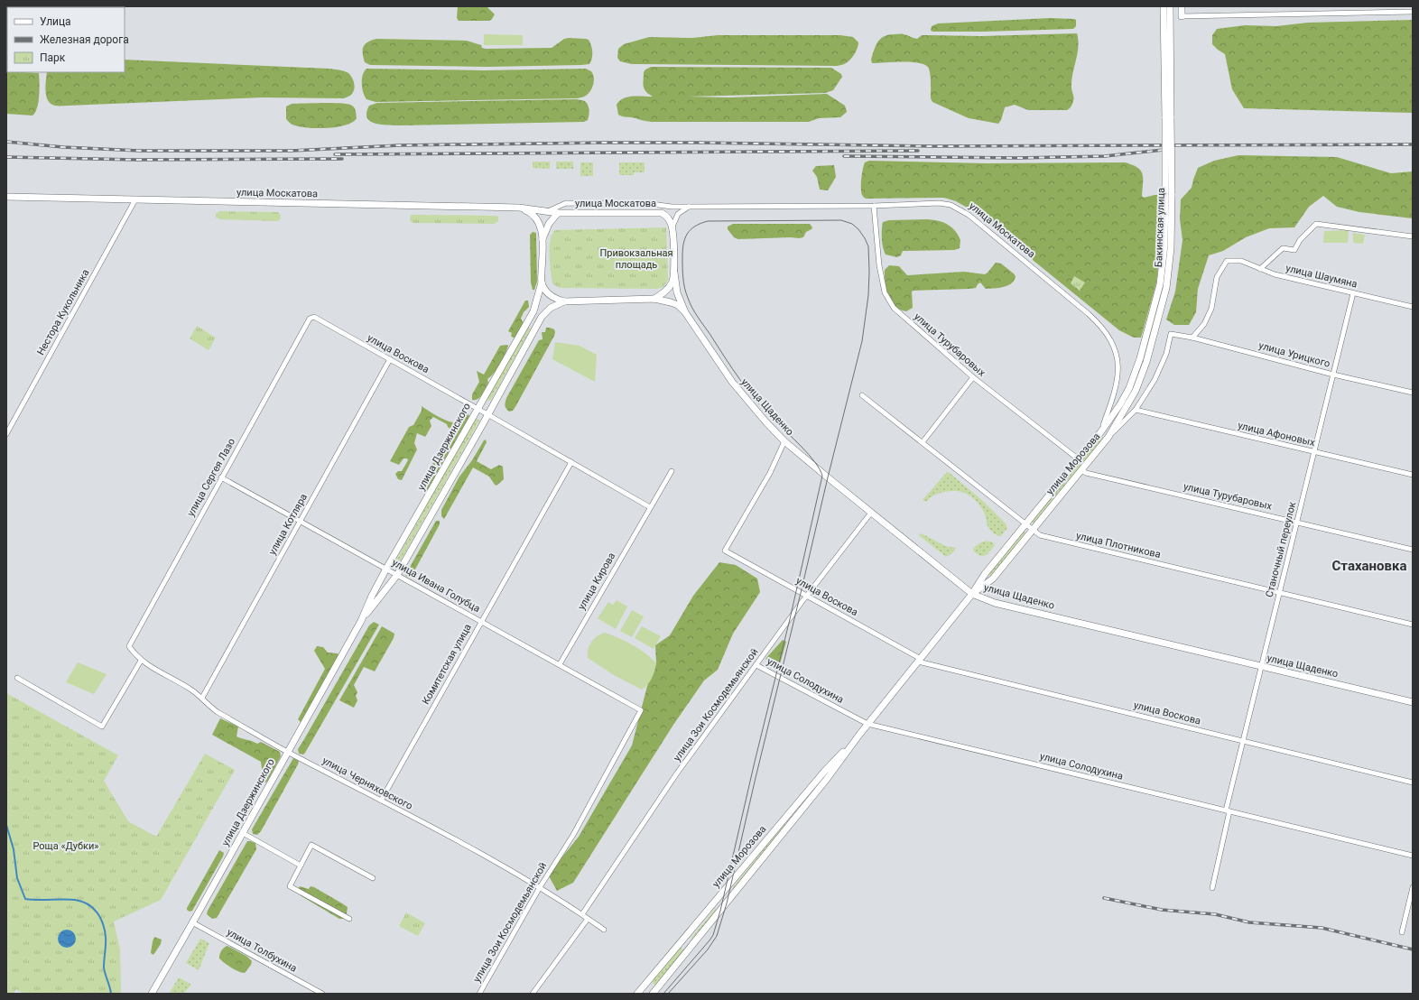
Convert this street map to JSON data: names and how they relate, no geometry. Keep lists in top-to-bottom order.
{
  "streets": {
    "main road": [
      "улица Москатова",
      "Бакинская улица",
      "улица Щаденко",
      "улица Дзержинского",
      "улица Морозова"
    ],
    "street": [
      "улица Шаумяна",
      "Нестора Кукольника",
      "улица Турубаровых",
      "улица Воскова",
      "улица Урицкого",
      "улица Афоновых",
      "улица Сергея Лазо",
      "улица Котляра",
      "улица Плотникова",
      "Станочный переулок",
      "улица Кирова",
      "улица Ивана Голубца",
      "Комитетская улица",
      "улица Солодухина",
      "улица Зои Космодемьянской",
      "улица Черняховского",
      "улица Толбухина"
    ]
  },
  "crossings": [
    ["улица Москатова", "Бакинская улица"],
    ["улица Москатова", "Нестора Кукольника"],
    ["улица Москатова", "улица Турубаровых"],
    ["улица Москатова", "улица Щаденко"],
    ["улица Москатова", "улица Дзержинского"],
    ["улица Москатова", "улица Морозова"],
    ["Бакинская улица", "улица Морозова"],
    ["улица Шаумяна", "улица Урицкого"],
    ["улица Шаумяна", "Станочный переулок"],
    ["улица Турубаровых", "улица Морозова"],
    ["улица Турубаровых", "Станочный переулок"],
    ["улица Воскова", "улица Щаденко"],
    ["улица Воскова", "улица Дзержинского"],
    ["улица Воскова", "улица Морозова"],
    ["улица Воскова", "улица Сергея Лазо"],
    ["улица Воскова", "улица Котляра"],
    ["улица Воскова", "Станочный переулок"],
    ["улица Воскова", "улица Зои Космодемьянской"],
    ["улица Урицкого", "улица Морозова"],
    ["улица Урицкого", "Станочный переулок"],
    ["улица Щаденко", "улица Дзержинского"],
    ["улица Щаденко", "улица Морозова"],
    ["улица Щаденко", "Станочный переулок"],
    ["улица Щаденко", "улица Зои Космодемьянской"],
    ["улица Афоновых", "улица Морозова"],
    ["улица Афоновых", "Станочный переулок"],
    ["улица Дзержинского", "улица Ивана Голубца"],
    ["улица Дзержинского", "улица Черняховского"],
    ["улица Дзержинского", "улица Толбухина"],
    ["улица Морозова", "улица Плотникова"],
    ["улица Морозова", "улица Солодухина"],
    ["улица Сергея Лазо", "улица Ивана Голубца"],
    ["улица Сергея Лазо", "улица Черняховского"],
    ["улица Котляра", "улица Ивана Голубца"],
    ["улица Котляра", "улица Черняховского"],
    ["улица Плотникова", "Станочный переулок"],
    ["Станочный переулок", "улица Солодухина"],
    ["улица Кирова", "улица Ивана Голубца"],
    ["улица Ивана Голубца", "Комитетская улица"],
    ["улица Ивана Голубца", "улица Зои Космодемьянской"],
    ["Комитетская улица", "улица Черняховского"],
    ["улица Солодухина", "улица Зои Космодемьянской"],
    ["улица Зои Космодемьянской", "улица Черняховского"]
  ],
  "districts": ["Стахановка"],
  "parks": ["Привокзальная площадь", "Роща «Дубки»"],
  "legend": ["Улица", "Железная дорога", "Парк"]
}
